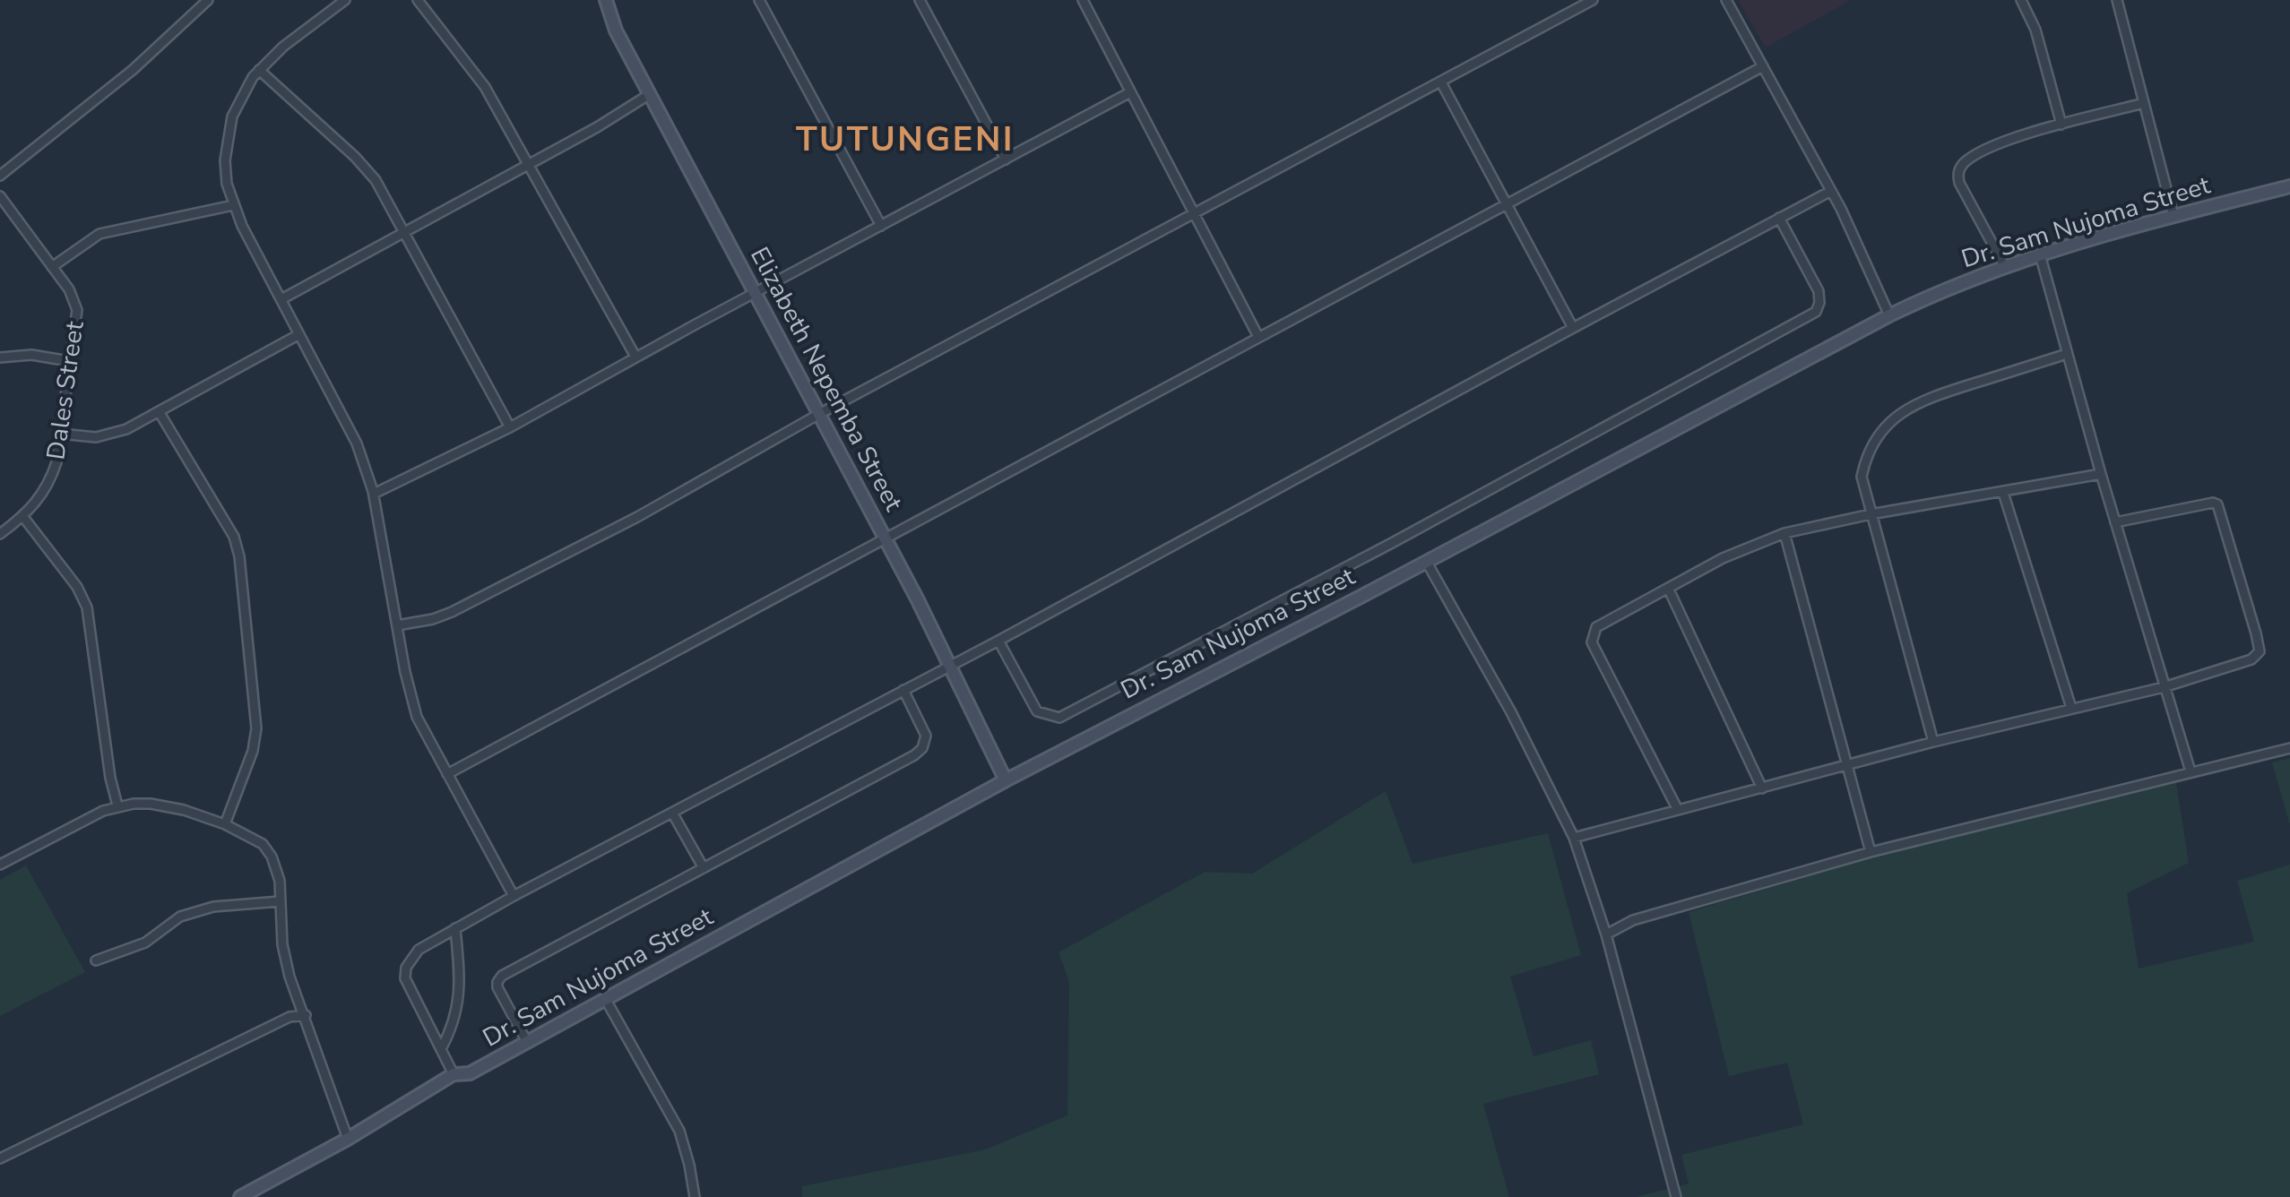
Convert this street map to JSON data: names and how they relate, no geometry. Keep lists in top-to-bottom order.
{
  "streets": {
    "street": ["Dr. Sam Nujoma Street", "Elizabeth Nepemba Street", "Dales Street"]
  },
  "crossings": [
    ["Dr. Sam Nujoma Street", "Elizabeth Nepemba Street"]
  ],
  "districts": ["TUTUNGENI"]
}
